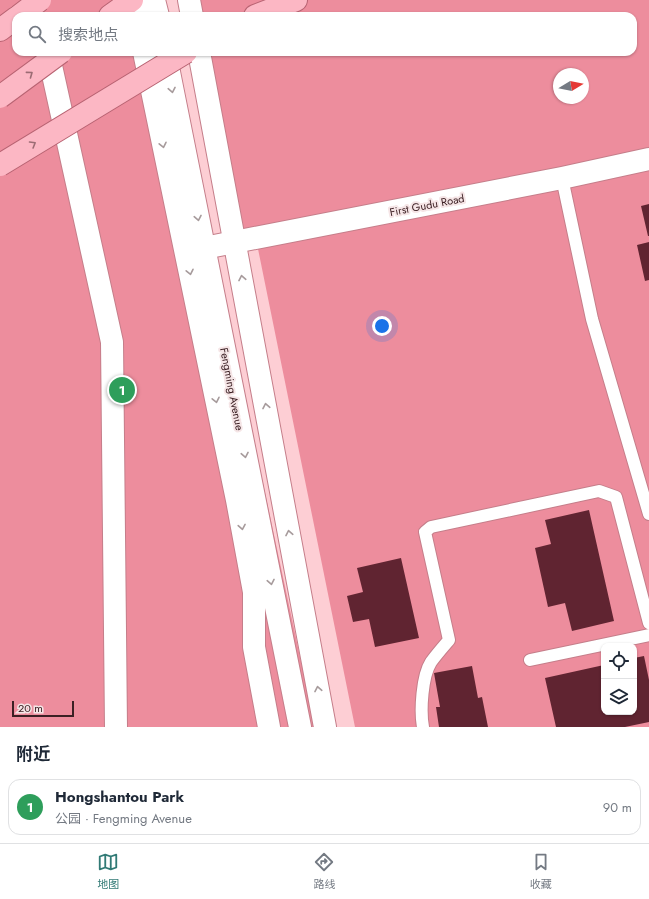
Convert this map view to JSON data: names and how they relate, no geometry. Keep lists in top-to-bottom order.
{
  "streets": {
    "street": ["First Gudu Road", "Fengming Avenue"]
  },
  "crossings": [
    ["First Gudu Road", "Fengming Avenue"]
  ],
  "scale_bar": "20 m",
  "north": "right",
  "page": {
    "search": "搜索地点",
    "pins": "1",
    "scale": "20 m",
    "heading": "附近",
    "list": [
      {
        "mark": "1",
        "name": "Hongshantou Park",
        "note": "公园 · Fengming Avenue",
        "value": "90 m"
      }
    ],
    "nav": ["地图", "路线", "收藏"]
  }
}
